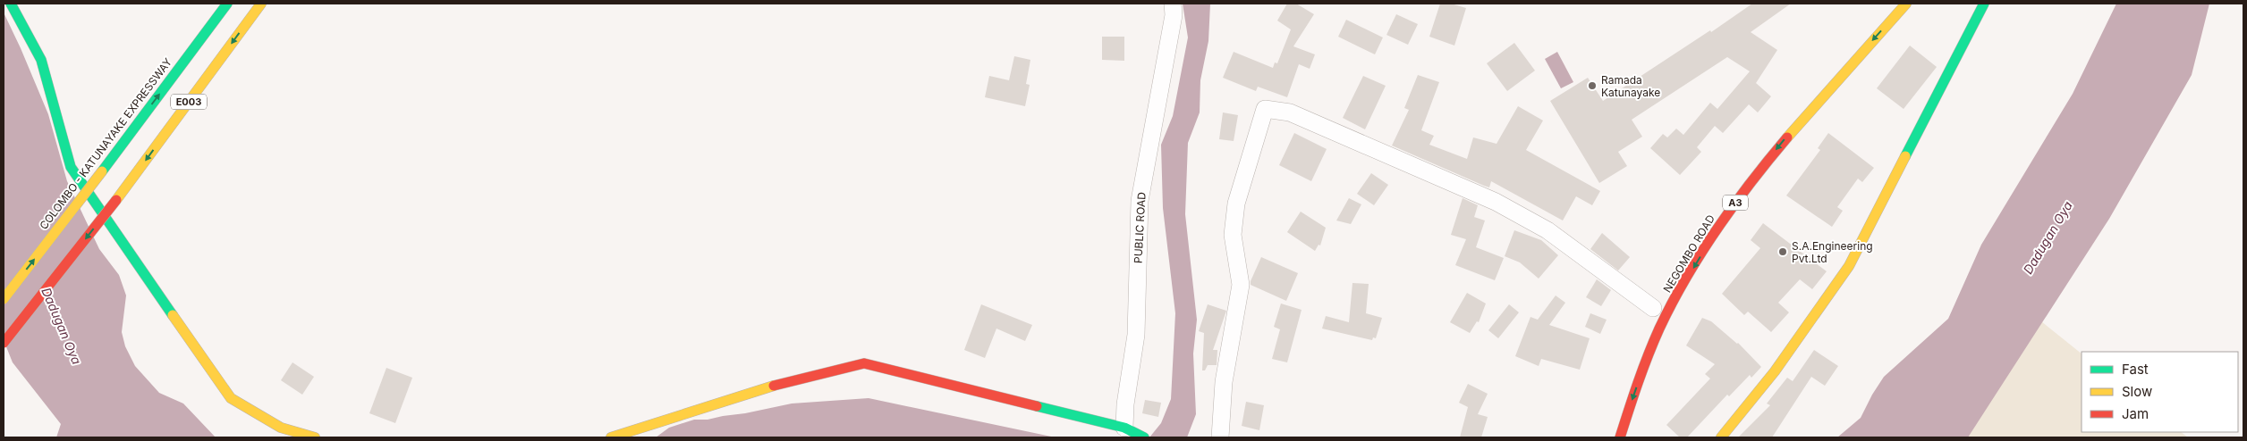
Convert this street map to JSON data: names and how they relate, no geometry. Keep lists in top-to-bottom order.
{
  "streets": {
    "main road": [
      "E003",
      "COLOMBO - KATUNAYAKE EXPRESSWAY",
      "A3",
      "NEGOMBO ROAD"
    ],
    "street": ["PUBLIC ROAD"]
  },
  "one_way": ["NEGOMBO ROAD"],
  "water": ["Dadugan Oya"],
  "places": ["Ramada Katunayake", "S.A.Engineering Pvt.Ltd"],
  "legend": ["Fast", "Slow", "Jam"]
}
